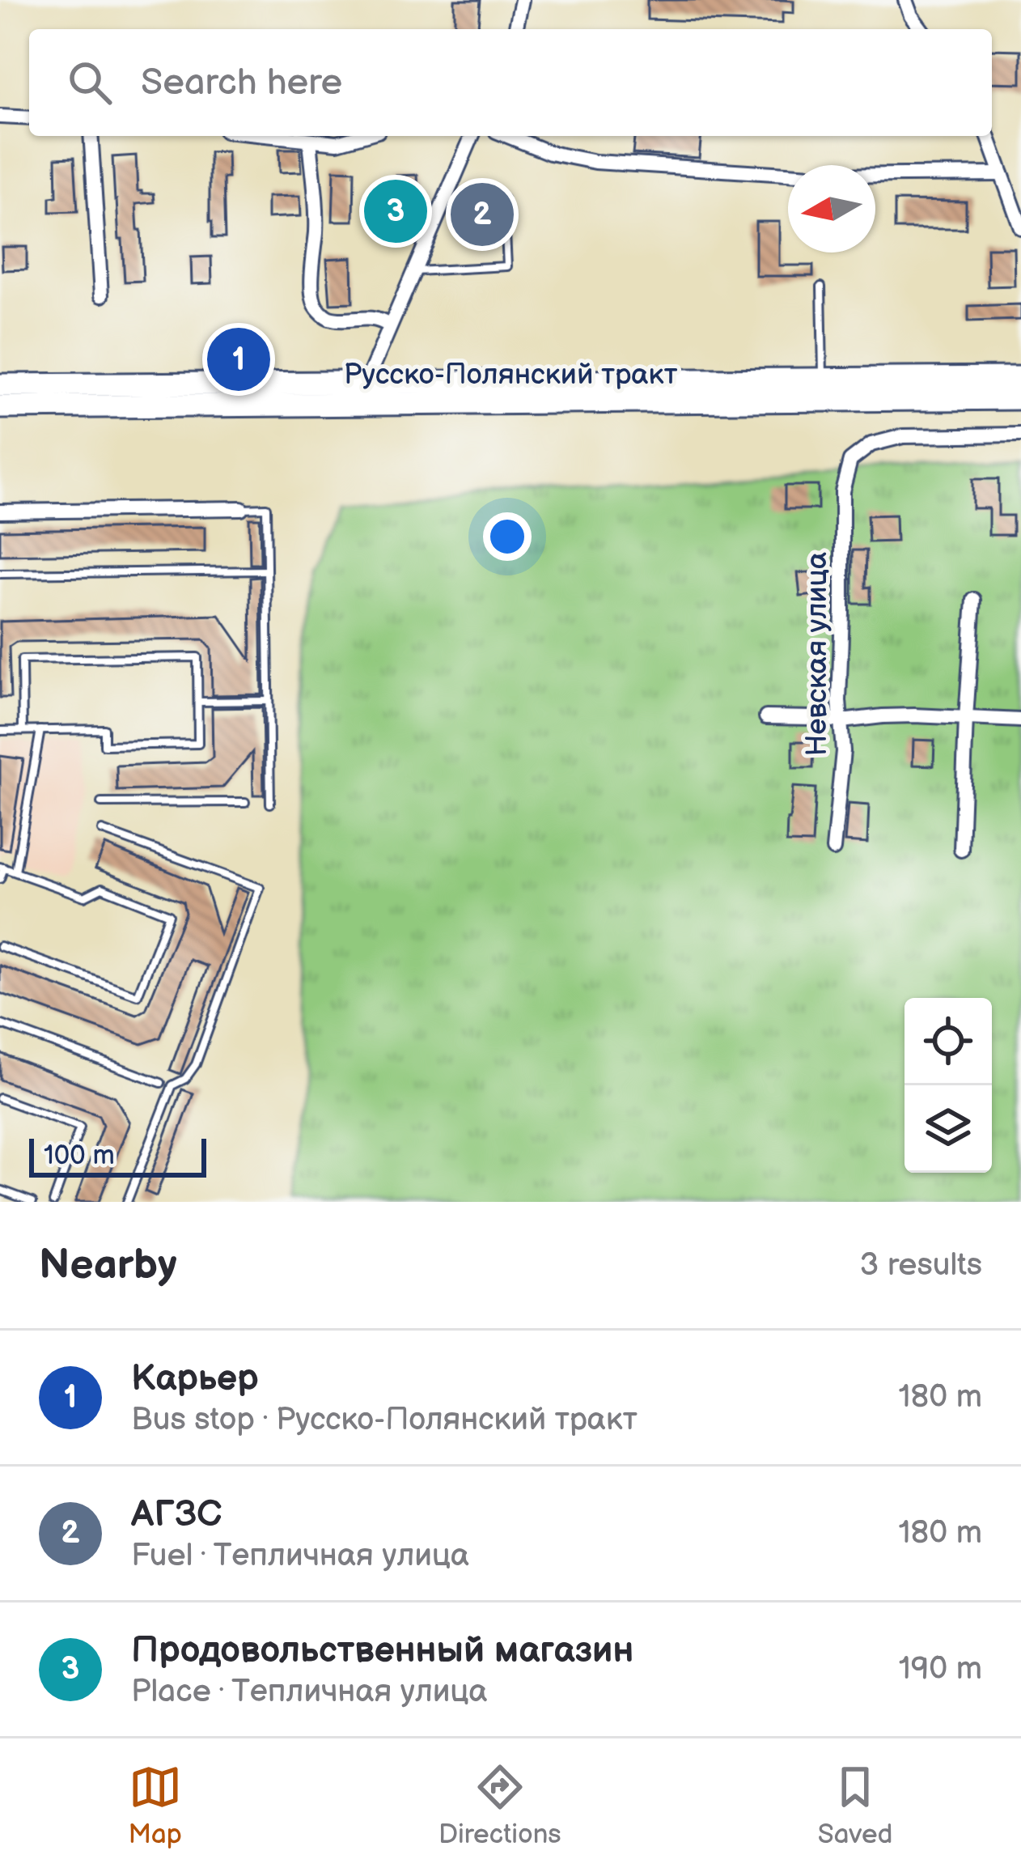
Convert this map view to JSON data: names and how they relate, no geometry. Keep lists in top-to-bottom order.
{
  "streets": {
    "main road": ["Русско-Полянский тракт"],
    "street": ["Невская улица"]
  },
  "scale_bar": "100 m",
  "north": "left",
  "page": {
    "search": "Search here",
    "pins": ["3", "2", "1"],
    "scale": "100 m",
    "heading": ["Nearby", "3 results"],
    "list": [
      {
        "mark": "1",
        "name": "Карьер",
        "note": "Bus stop · Русско-Полянский тракт",
        "value": "180 m"
      },
      {
        "mark": "2",
        "name": "АГЗС",
        "note": "Fuel · Тепличная улица",
        "value": "180 m"
      },
      {
        "mark": "3",
        "name": "Продовольственный магазин",
        "note": "Place · Тепличная улица",
        "value": "190 m"
      }
    ],
    "nav": ["Map", "Directions", "Saved"]
  }
}
